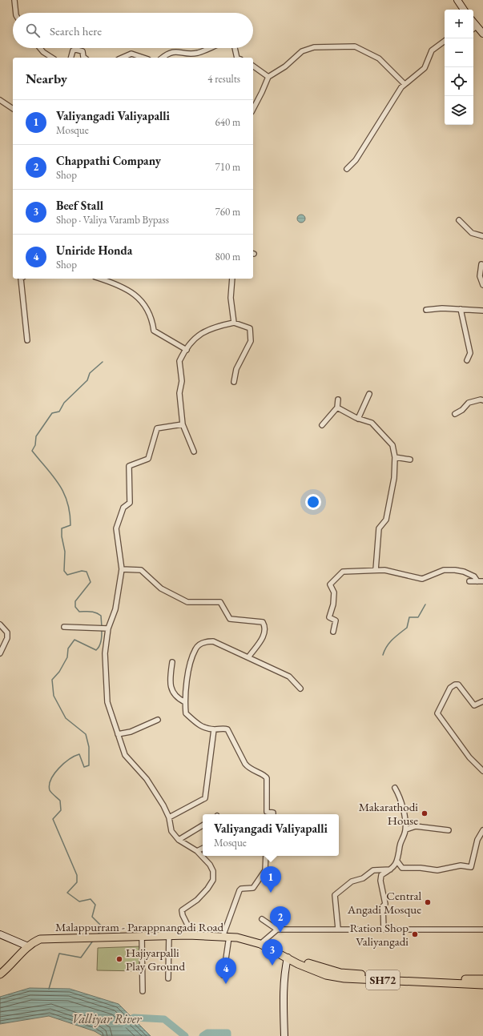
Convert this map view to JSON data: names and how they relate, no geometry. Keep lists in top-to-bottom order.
{
  "streets": {
    "main road": ["Malappurram - Parappnangadi Road", "SH72"]
  },
  "water": ["Valliyar River"],
  "places": [
    "Makarathodi House",
    "Central Angadi Mosque",
    "Ration Shop Valiyangadi",
    "Hajiyarpalli Play Ground"
  ],
  "page": {
    "map_buttons": ["+", "−"],
    "search": "Search here",
    "heading": ["Nearby", "4 results"],
    "list": [
      {
        "mark": "1",
        "name": "Valiyangadi Valiyapalli",
        "note": "Mosque",
        "value": "640 m"
      },
      {
        "mark": "2",
        "name": "Chappathi Company",
        "note": "Shop",
        "value": "710 m"
      },
      {
        "mark": "3",
        "name": "Beef Stall",
        "note": "Shop · Valiya Varamb Bypass",
        "value": "760 m"
      },
      {
        "mark": "4",
        "name": "Uniride Honda",
        "note": "Shop",
        "value": "800 m"
      }
    ],
    "popup": ["Valiyangadi Valiyapalli", "Mosque"],
    "pins": [
      "1",
      "2",
      "3",
      "4"
    ]
  }
}
